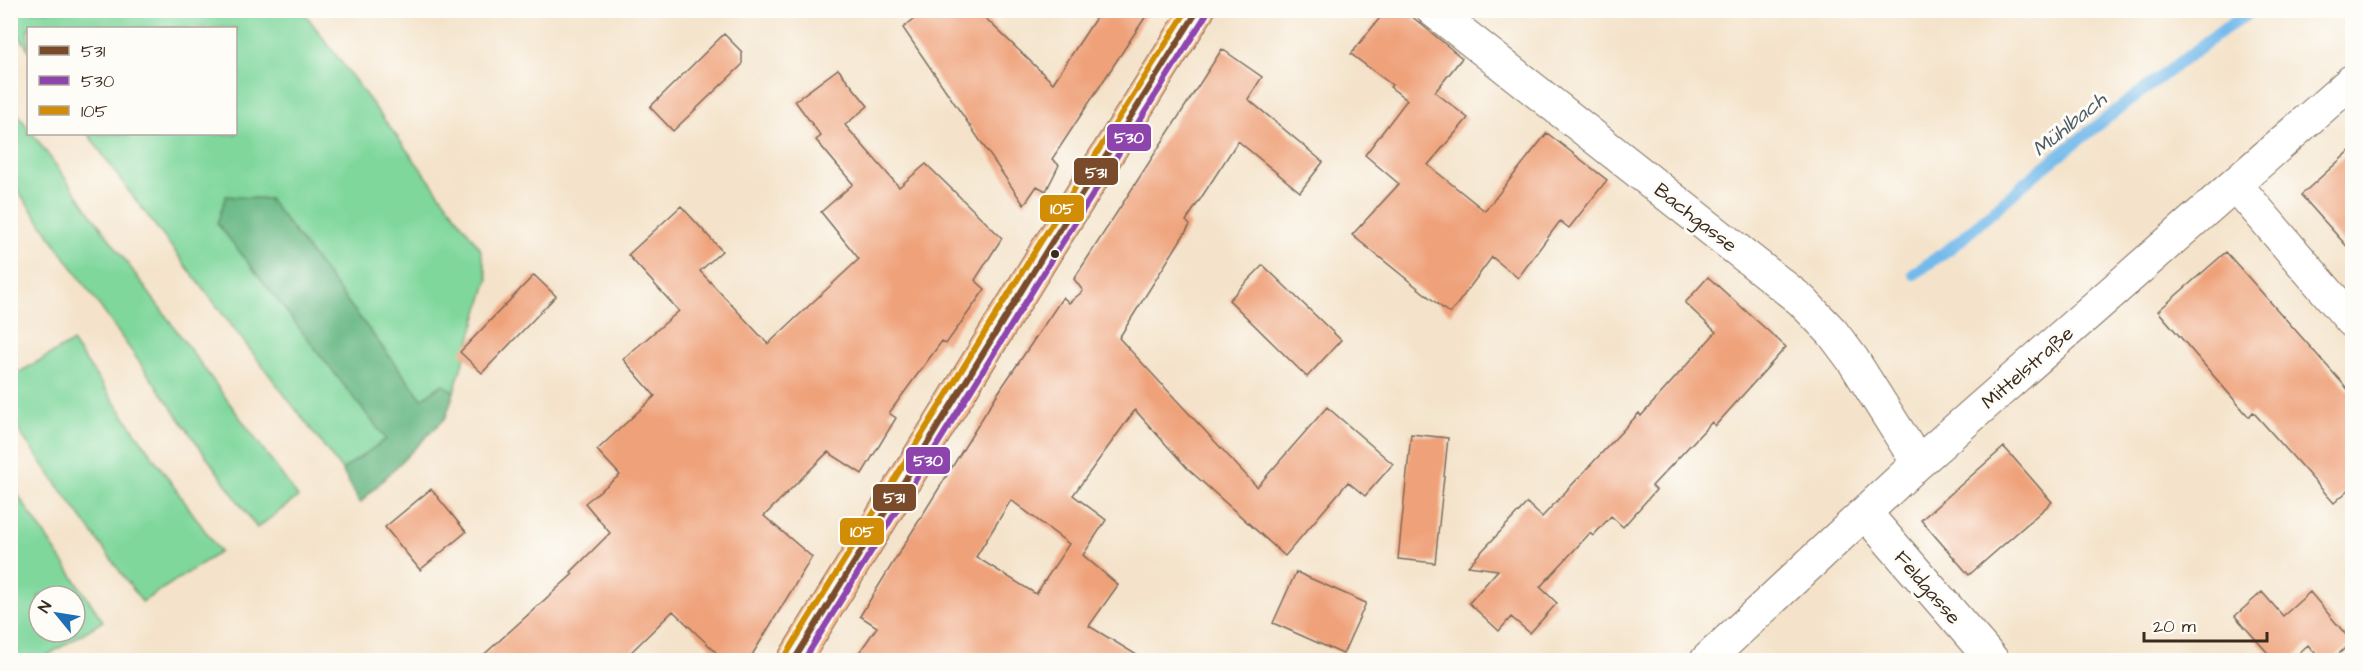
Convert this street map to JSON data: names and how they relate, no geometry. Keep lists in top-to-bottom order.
{
  "streets": {
    "street": ["Bachgasse", "Mittelstraße", "Feldgasse"]
  },
  "crossings": [
    ["Bachgasse", "Mittelstraße"],
    ["Mittelstraße", "Feldgasse"]
  ],
  "water": ["Mühlbach"],
  "lines": ["transit line 531", "transit line 105", "transit line 530"],
  "legend": ["531", "530", "105"],
  "scale_bar": "20 m",
  "north": "top left"
}
